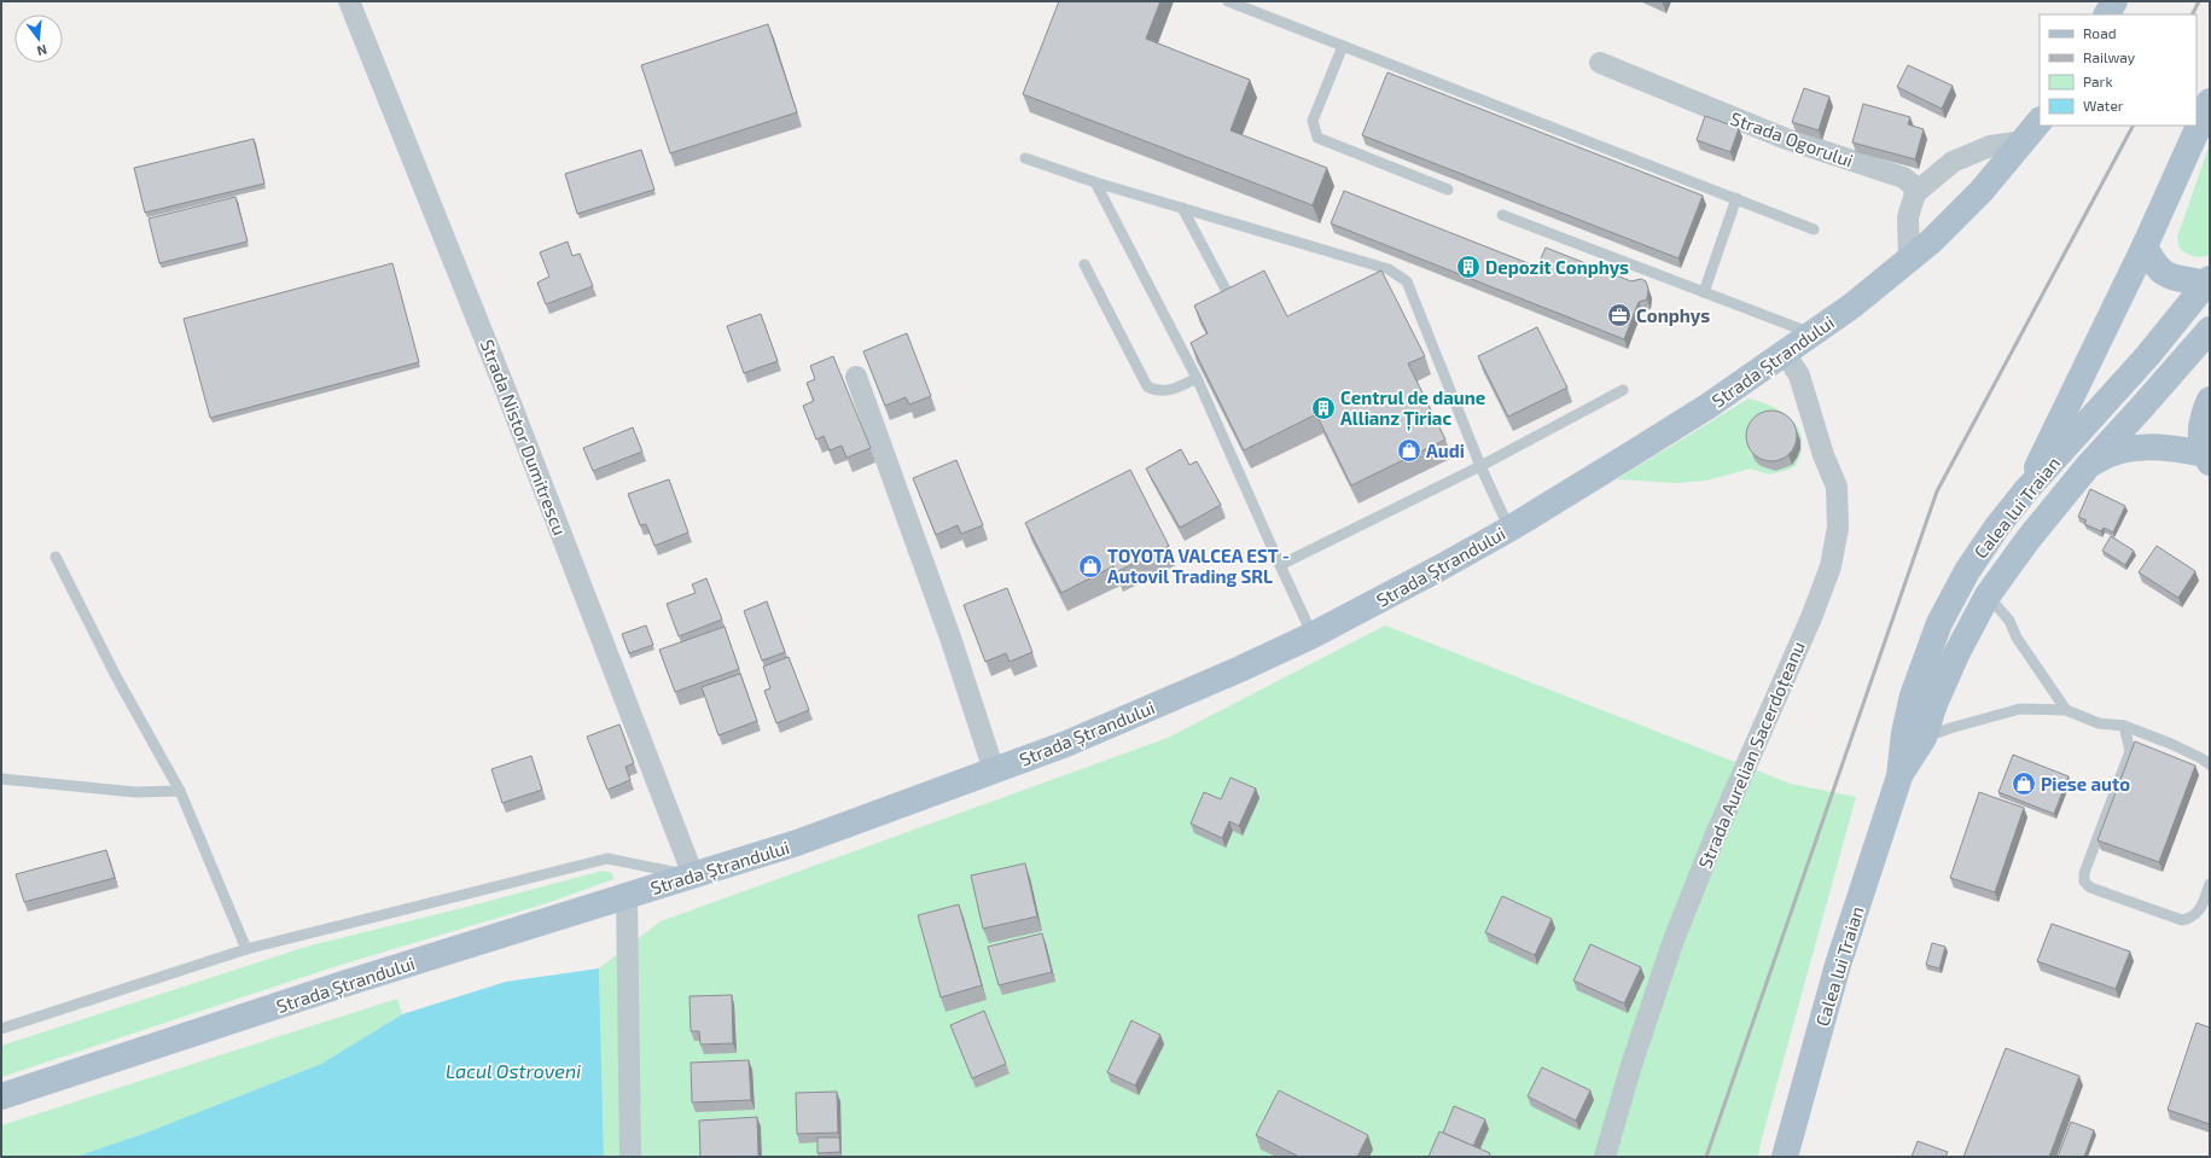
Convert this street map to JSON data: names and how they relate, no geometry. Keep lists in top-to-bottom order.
{
  "streets": {
    "main road": ["Strada Ștrandului", "Calea lui Traian"],
    "street": ["Strada Ogorului", "Strada Nistor Dumitrescu", "Strada Aurelian Sacerdoțeanu"]
  },
  "crossings": [
    ["Strada Ștrandului", "Strada Nistor Dumitrescu"],
    ["Strada Ștrandului", "Strada Aurelian Sacerdoțeanu"]
  ],
  "water": ["Lacul Ostroveni"],
  "places": {
    "building": ["Depozit Conphys", "Centrul de daune Allianz Țiriac"],
    "office": ["Conphys"],
    "shop": ["Audi", "TOYOTA VALCEA EST - Autovil Trading SRL", "Piese auto"]
  },
  "legend": [
    "Road",
    "Railway",
    "Park",
    "Water"
  ],
  "north": "bottom"
}
